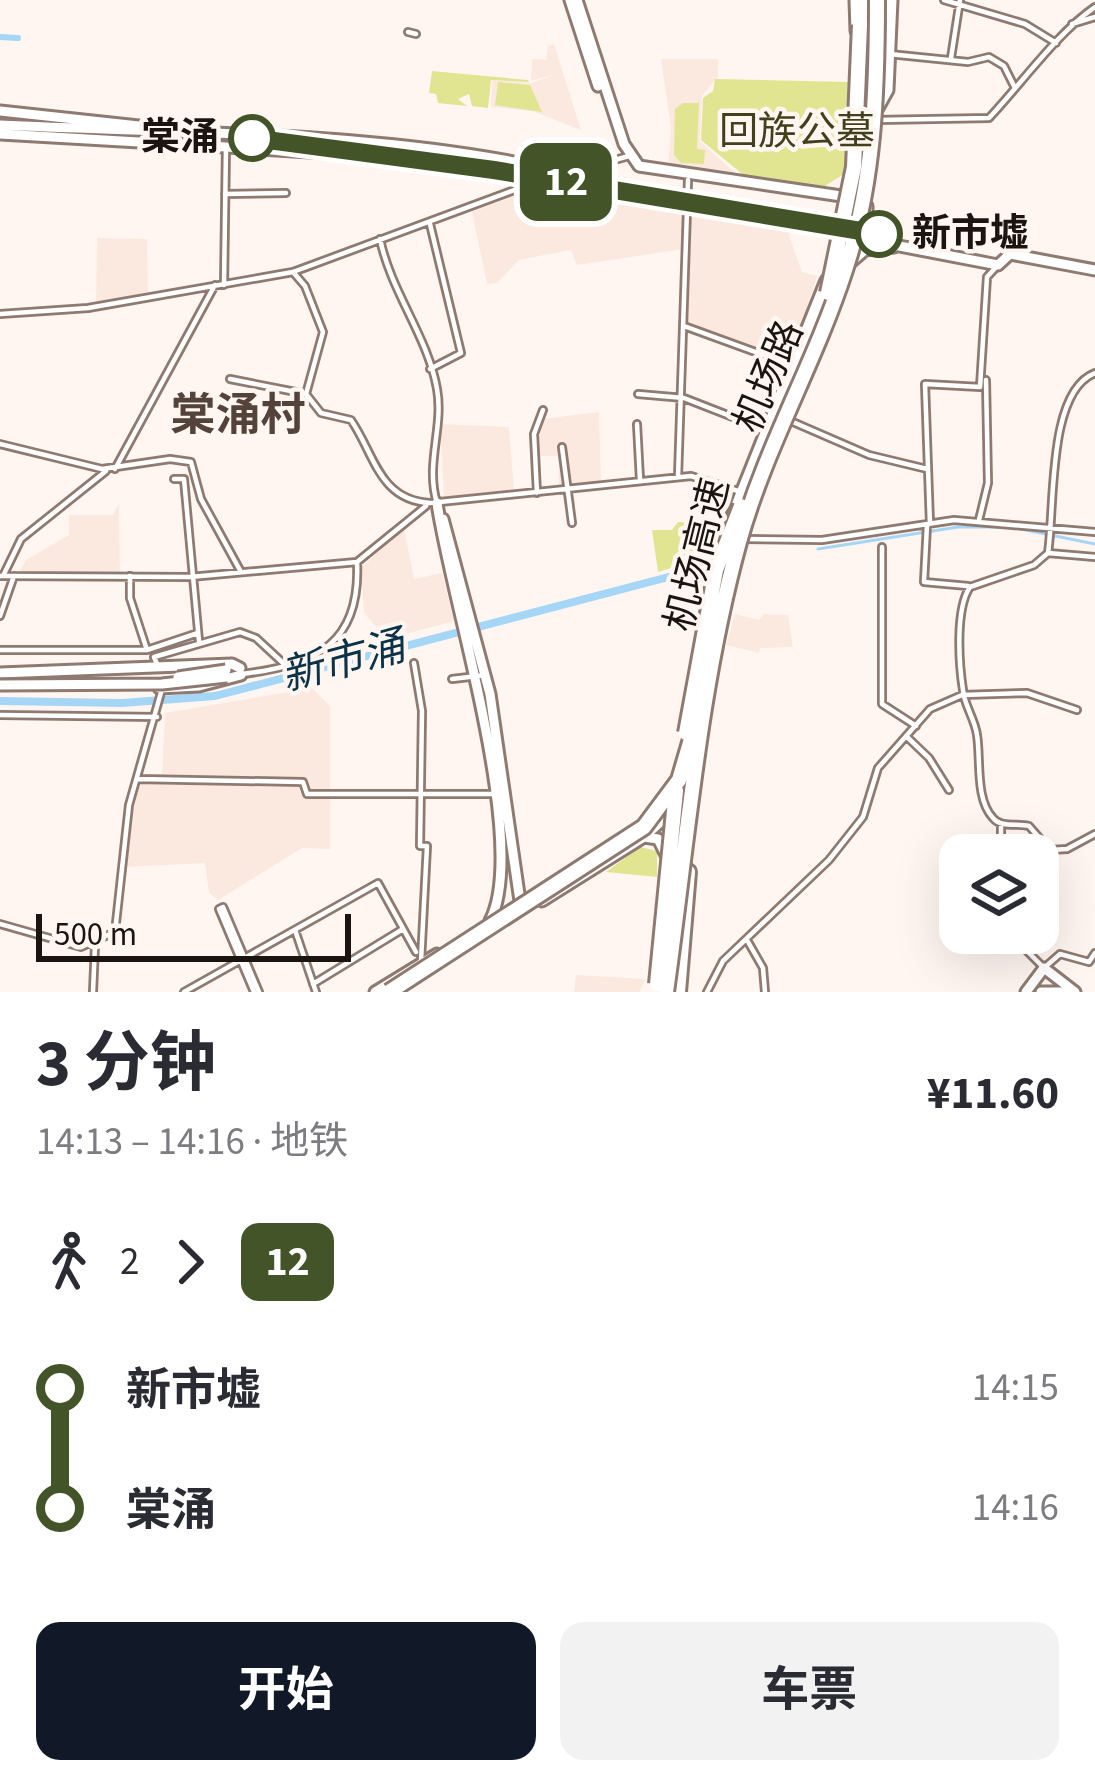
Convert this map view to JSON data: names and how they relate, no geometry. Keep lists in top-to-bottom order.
{
  "streets": {
    "highway": ["机场路", "机场高速"]
  },
  "crossings": [
    ["机场路", "机场高速"]
  ],
  "districts": ["棠涌村"],
  "water": ["新市涌"],
  "parks": ["回族公墓"],
  "places": ["棠涌", "新市墟"],
  "lines": ["metro line 12"],
  "scale_bar": "500 m",
  "page": {
    "on_map": "12",
    "scale": "500 m",
    "heading": ["3 分钟", "14:13 – 14:16 · 地铁", "¥11.60"],
    "legs": ["2", "12"],
    "list": [
      {
        "name": "新市墟",
        "value": "14:15"
      },
      {
        "name": "棠涌",
        "value": "14:16"
      }
    ],
    "buttons": ["开始", "车票"]
  }
}
